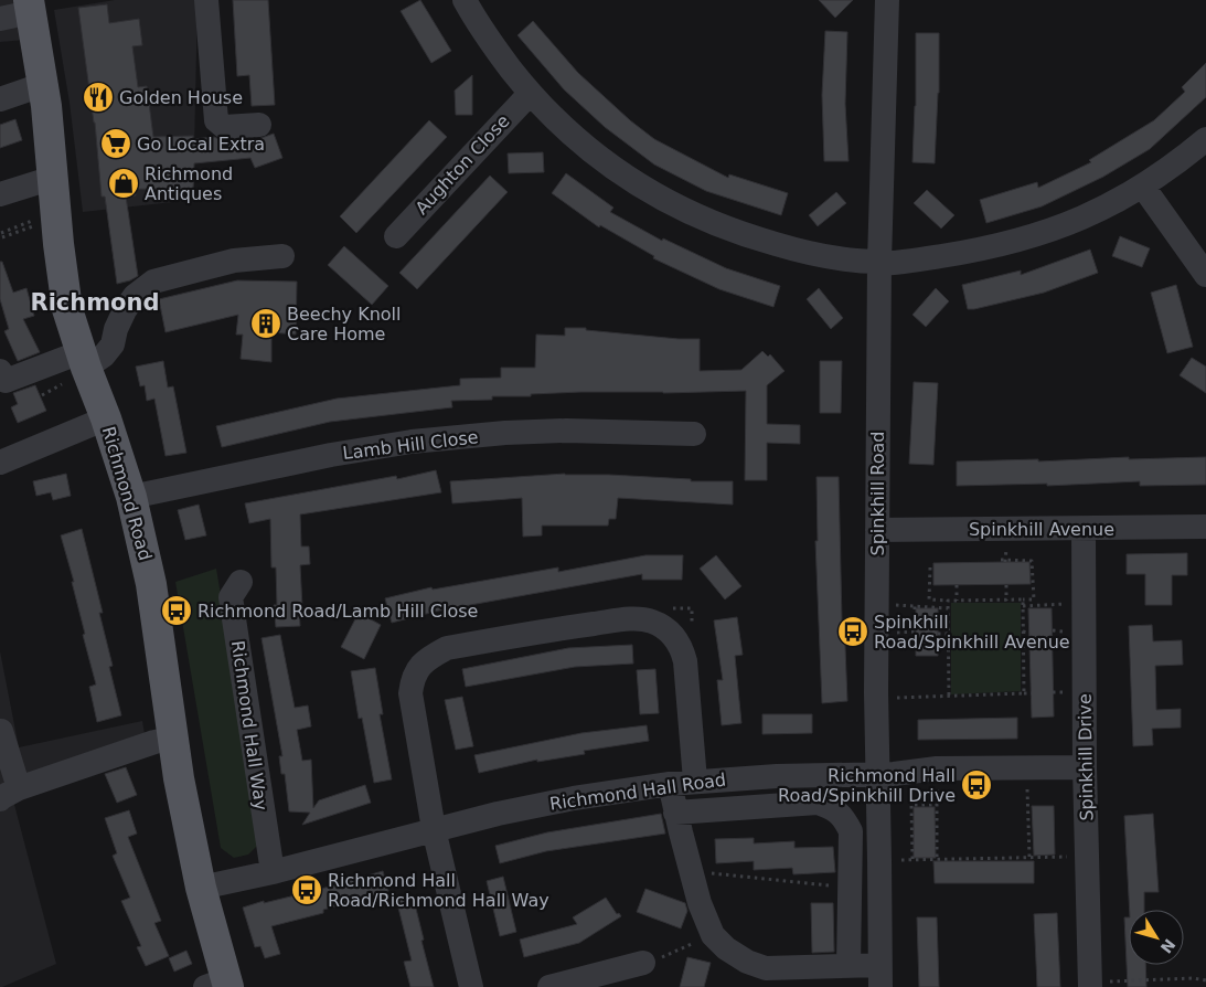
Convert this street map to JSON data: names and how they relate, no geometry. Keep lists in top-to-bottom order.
{
  "streets": {
    "main road": ["Richmond Road"],
    "street": [
      "Aughton Close",
      "Lamb Hill Close",
      "Spinkhill Road",
      "Spinkhill Avenue",
      "Richmond Hall Way",
      "Spinkhill Drive",
      "Richmond Hall Road"
    ]
  },
  "crossings": [
    ["Lamb Hill Close", "Richmond Road"],
    ["Richmond Road", "Richmond Hall Road"],
    ["Spinkhill Road", "Spinkhill Avenue"],
    ["Spinkhill Road", "Richmond Hall Road"],
    ["Spinkhill Avenue", "Spinkhill Drive"],
    ["Richmond Hall Way", "Richmond Hall Road"],
    ["Spinkhill Drive", "Richmond Hall Road"]
  ],
  "districts": ["Richmond"],
  "places": {
    "restaurant": ["Golden House"],
    "supermarket": ["Go Local Extra"],
    "shop": ["Richmond Antiques"],
    "building": ["Beechy Knoll Care Home"],
    "bus stop": [
      "Richmond Road/Lamb Hill Close",
      "Spinkhill Road/Spinkhill Avenue",
      "Richmond Hall Road/Spinkhill Drive",
      "Richmond Hall Road/Richmond Hall Way"
    ]
  },
  "north": "bottom right"
}
